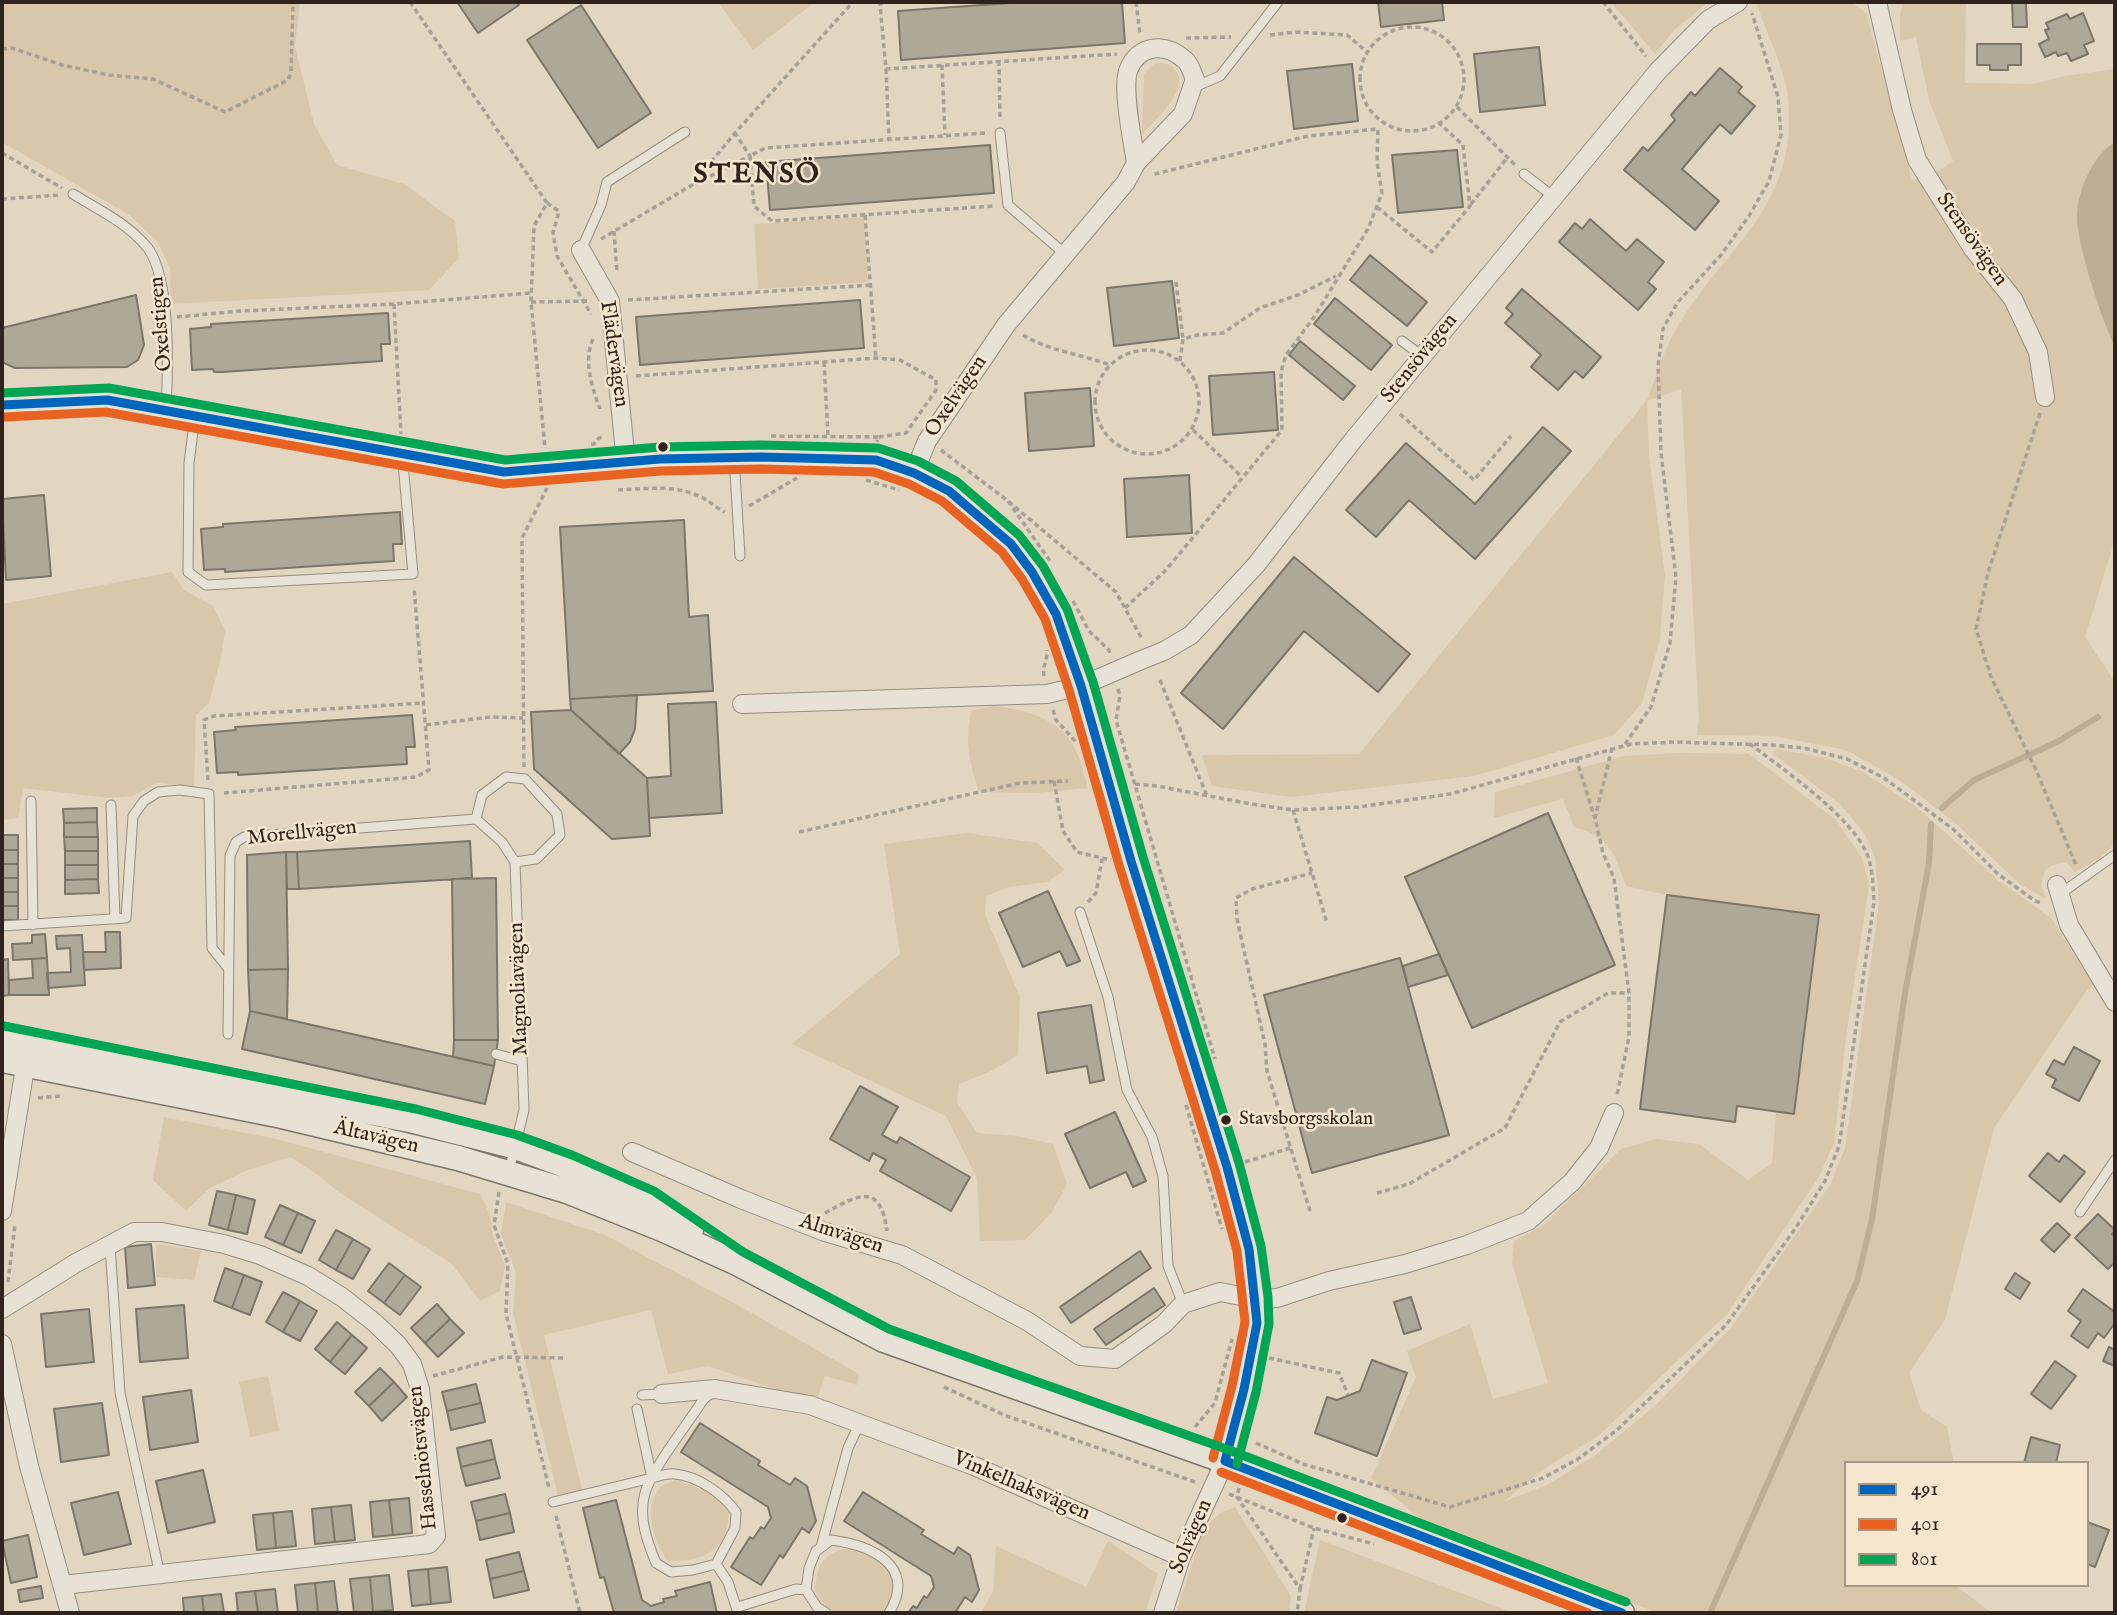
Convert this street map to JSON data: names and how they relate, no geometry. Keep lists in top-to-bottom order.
{
  "streets": {
    "main road": ["Ältavägen"],
    "street": [
      "Stensövägen",
      "Flädervägen",
      "Oxelvägen",
      "Almvägen",
      "Hasselnötsvägen",
      "Vinkelhaksvägen",
      "Solvägen"
    ],
    "lane": ["Oxelstigen", "Morellvägen", "Magnoliavägen"]
  },
  "crossings": [
    ["Morellvägen", "Magnoliavägen"],
    ["Magnoliavägen", "Ältavägen"],
    ["Ältavägen", "Solvägen"],
    ["Vinkelhaksvägen", "Solvägen"]
  ],
  "districts": ["STENSÖ"],
  "places": ["Stavsborgsskolan"],
  "lines": ["transit line 801", "transit line 491", "transit line 401"],
  "legend": ["491", "401", "801"]
}
